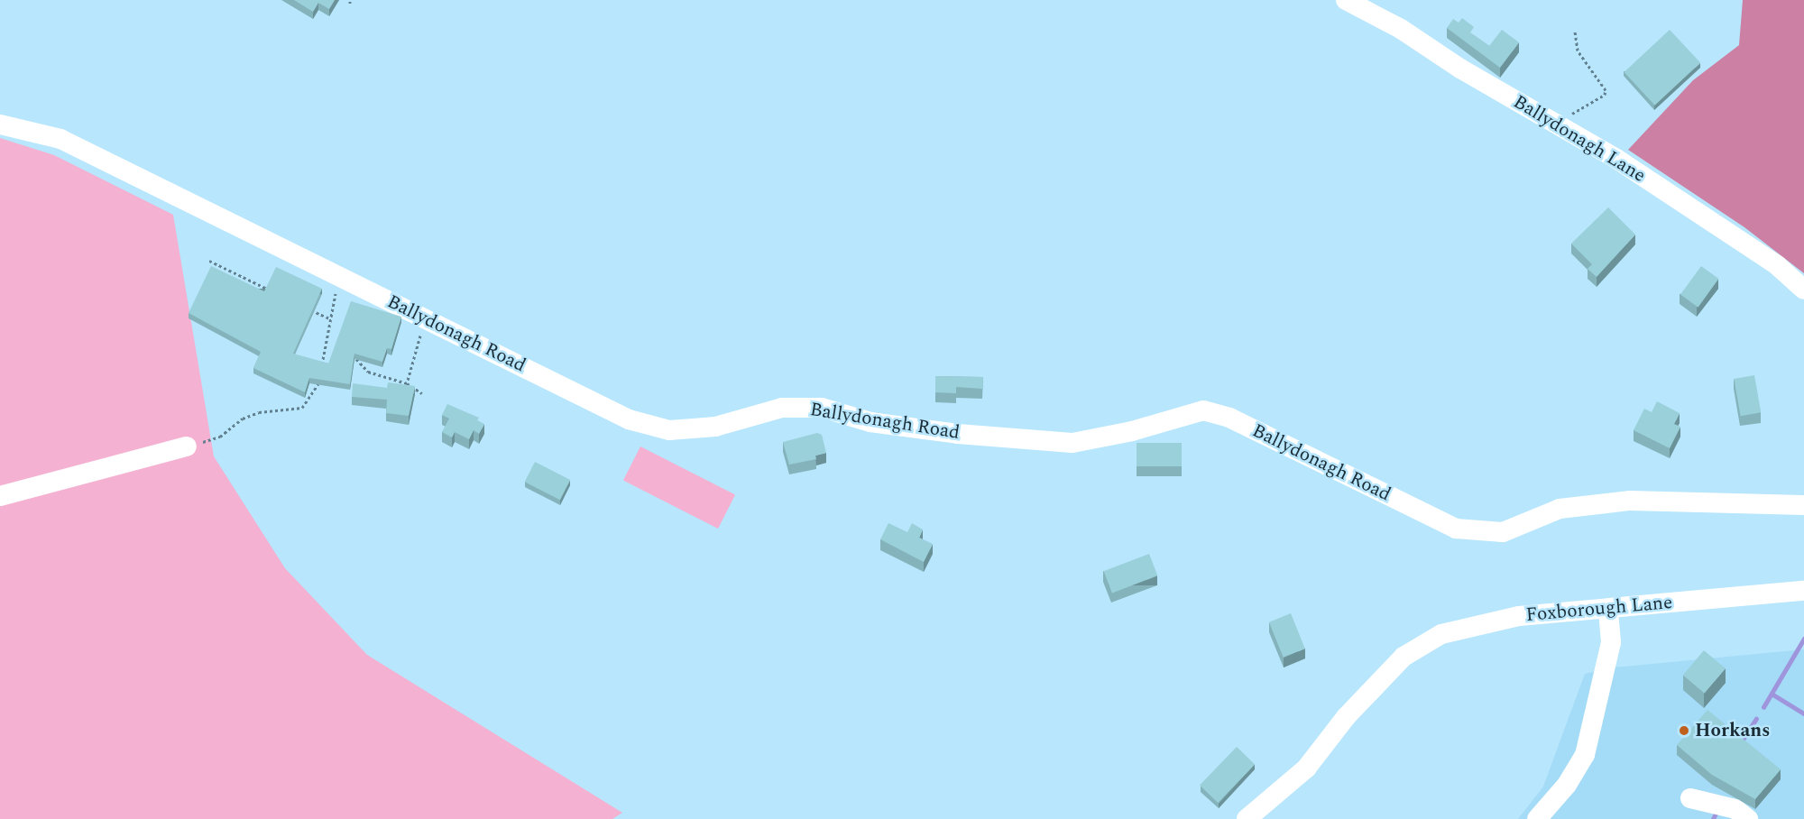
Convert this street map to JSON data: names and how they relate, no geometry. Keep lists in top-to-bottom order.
{
  "streets": {
    "street": ["Ballydonagh Lane", "Ballydonagh Road", "Foxborough Lane"]
  },
  "places": ["Horkans"]
}
